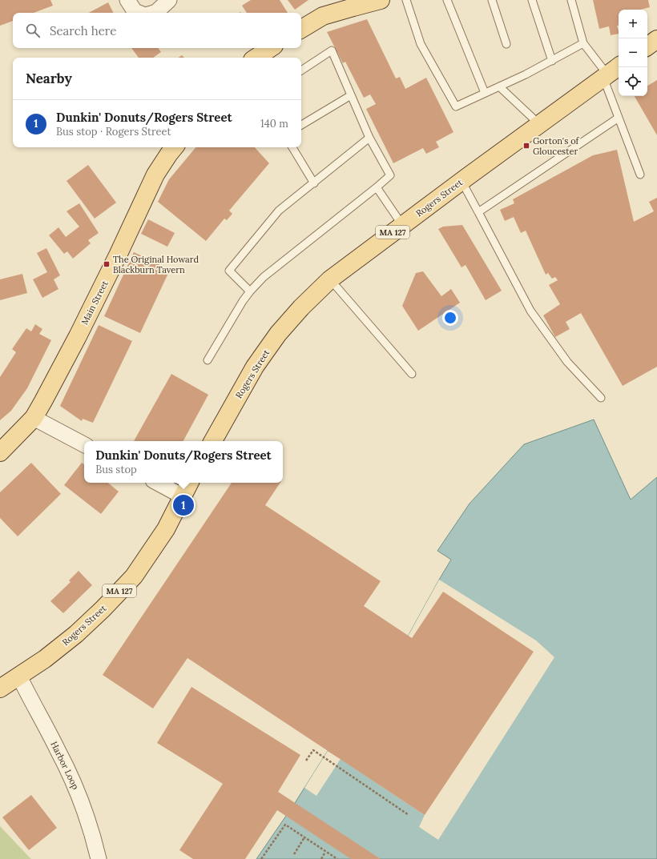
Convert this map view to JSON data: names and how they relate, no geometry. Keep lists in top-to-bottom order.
{
  "streets": {
    "main road": ["Rogers Street", "MA 127", "Main Street"],
    "street": ["Harbor Loop"]
  },
  "crossings": [
    ["Rogers Street", "Harbor Loop"]
  ],
  "places": {
    "transit": ["Gorton's of Gloucester", "The Original Howard Blackburn Tavern"]
  },
  "page": {
    "map_buttons": ["+", "−"],
    "search": "Search here",
    "heading": "Nearby",
    "list": [
      {
        "mark": "1",
        "name": "Dunkin' Donuts/Rogers Street",
        "note": "Bus stop · Rogers Street",
        "value": "140 m"
      }
    ],
    "popup": ["Dunkin' Donuts/Rogers Street", "Bus stop"],
    "pins": "1"
  }
}
